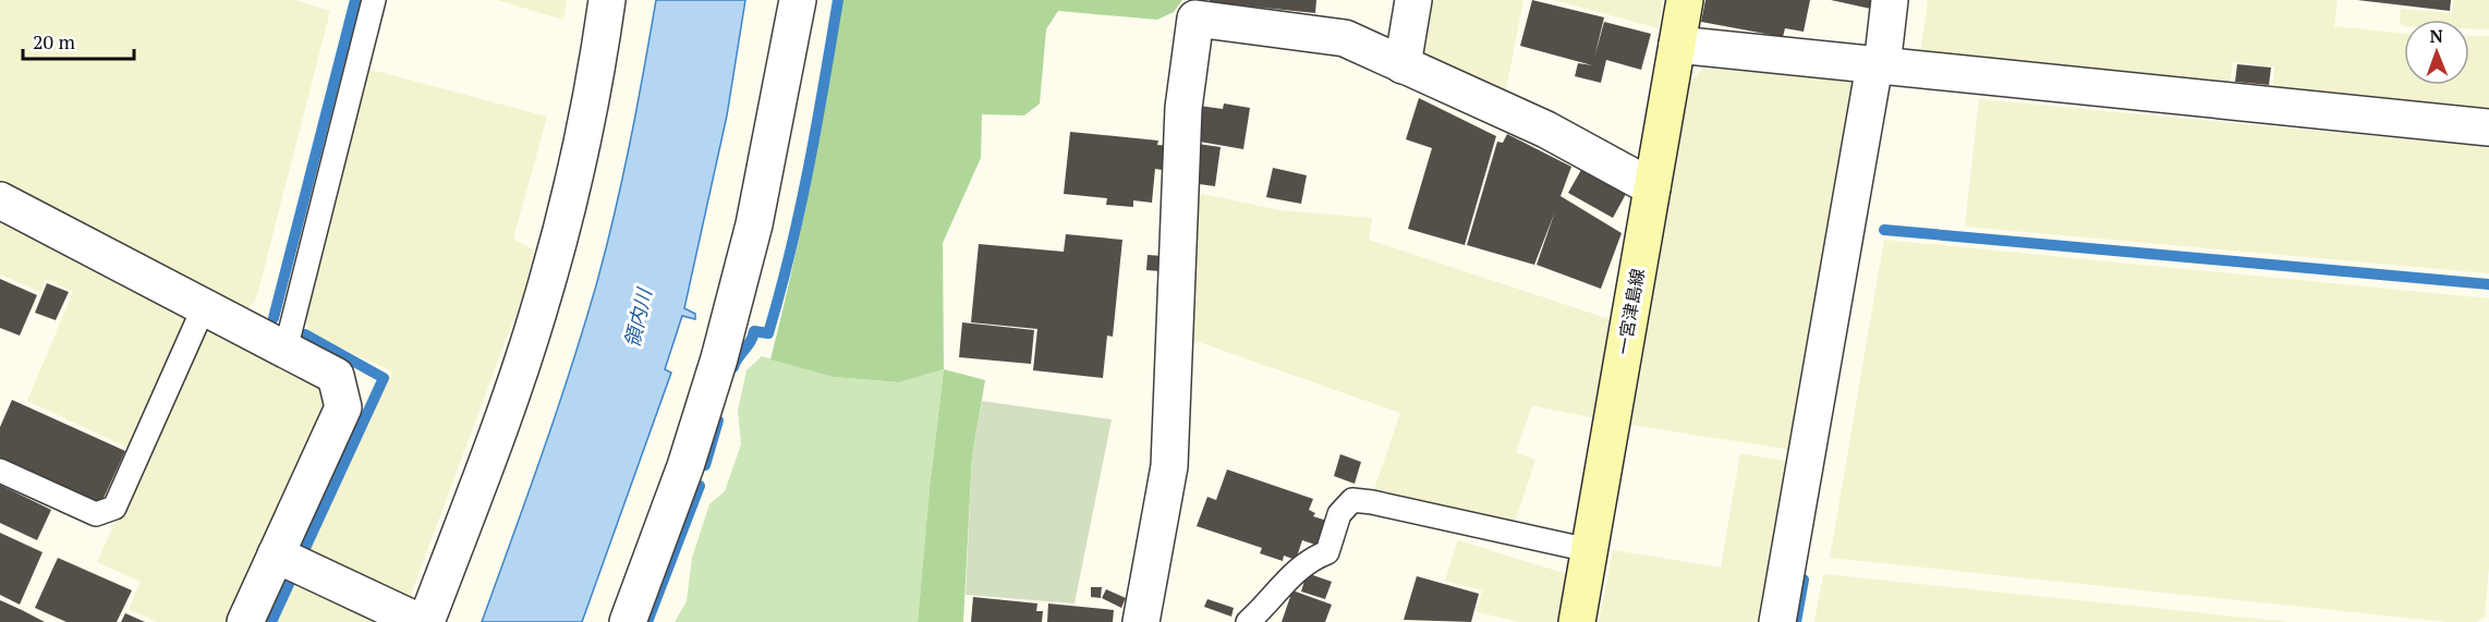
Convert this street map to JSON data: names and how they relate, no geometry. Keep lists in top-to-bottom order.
{
  "streets": {
    "main road": ["一宮津島線"]
  },
  "water": ["領内川"],
  "scale_bar": "20 m",
  "north": "top"
}
